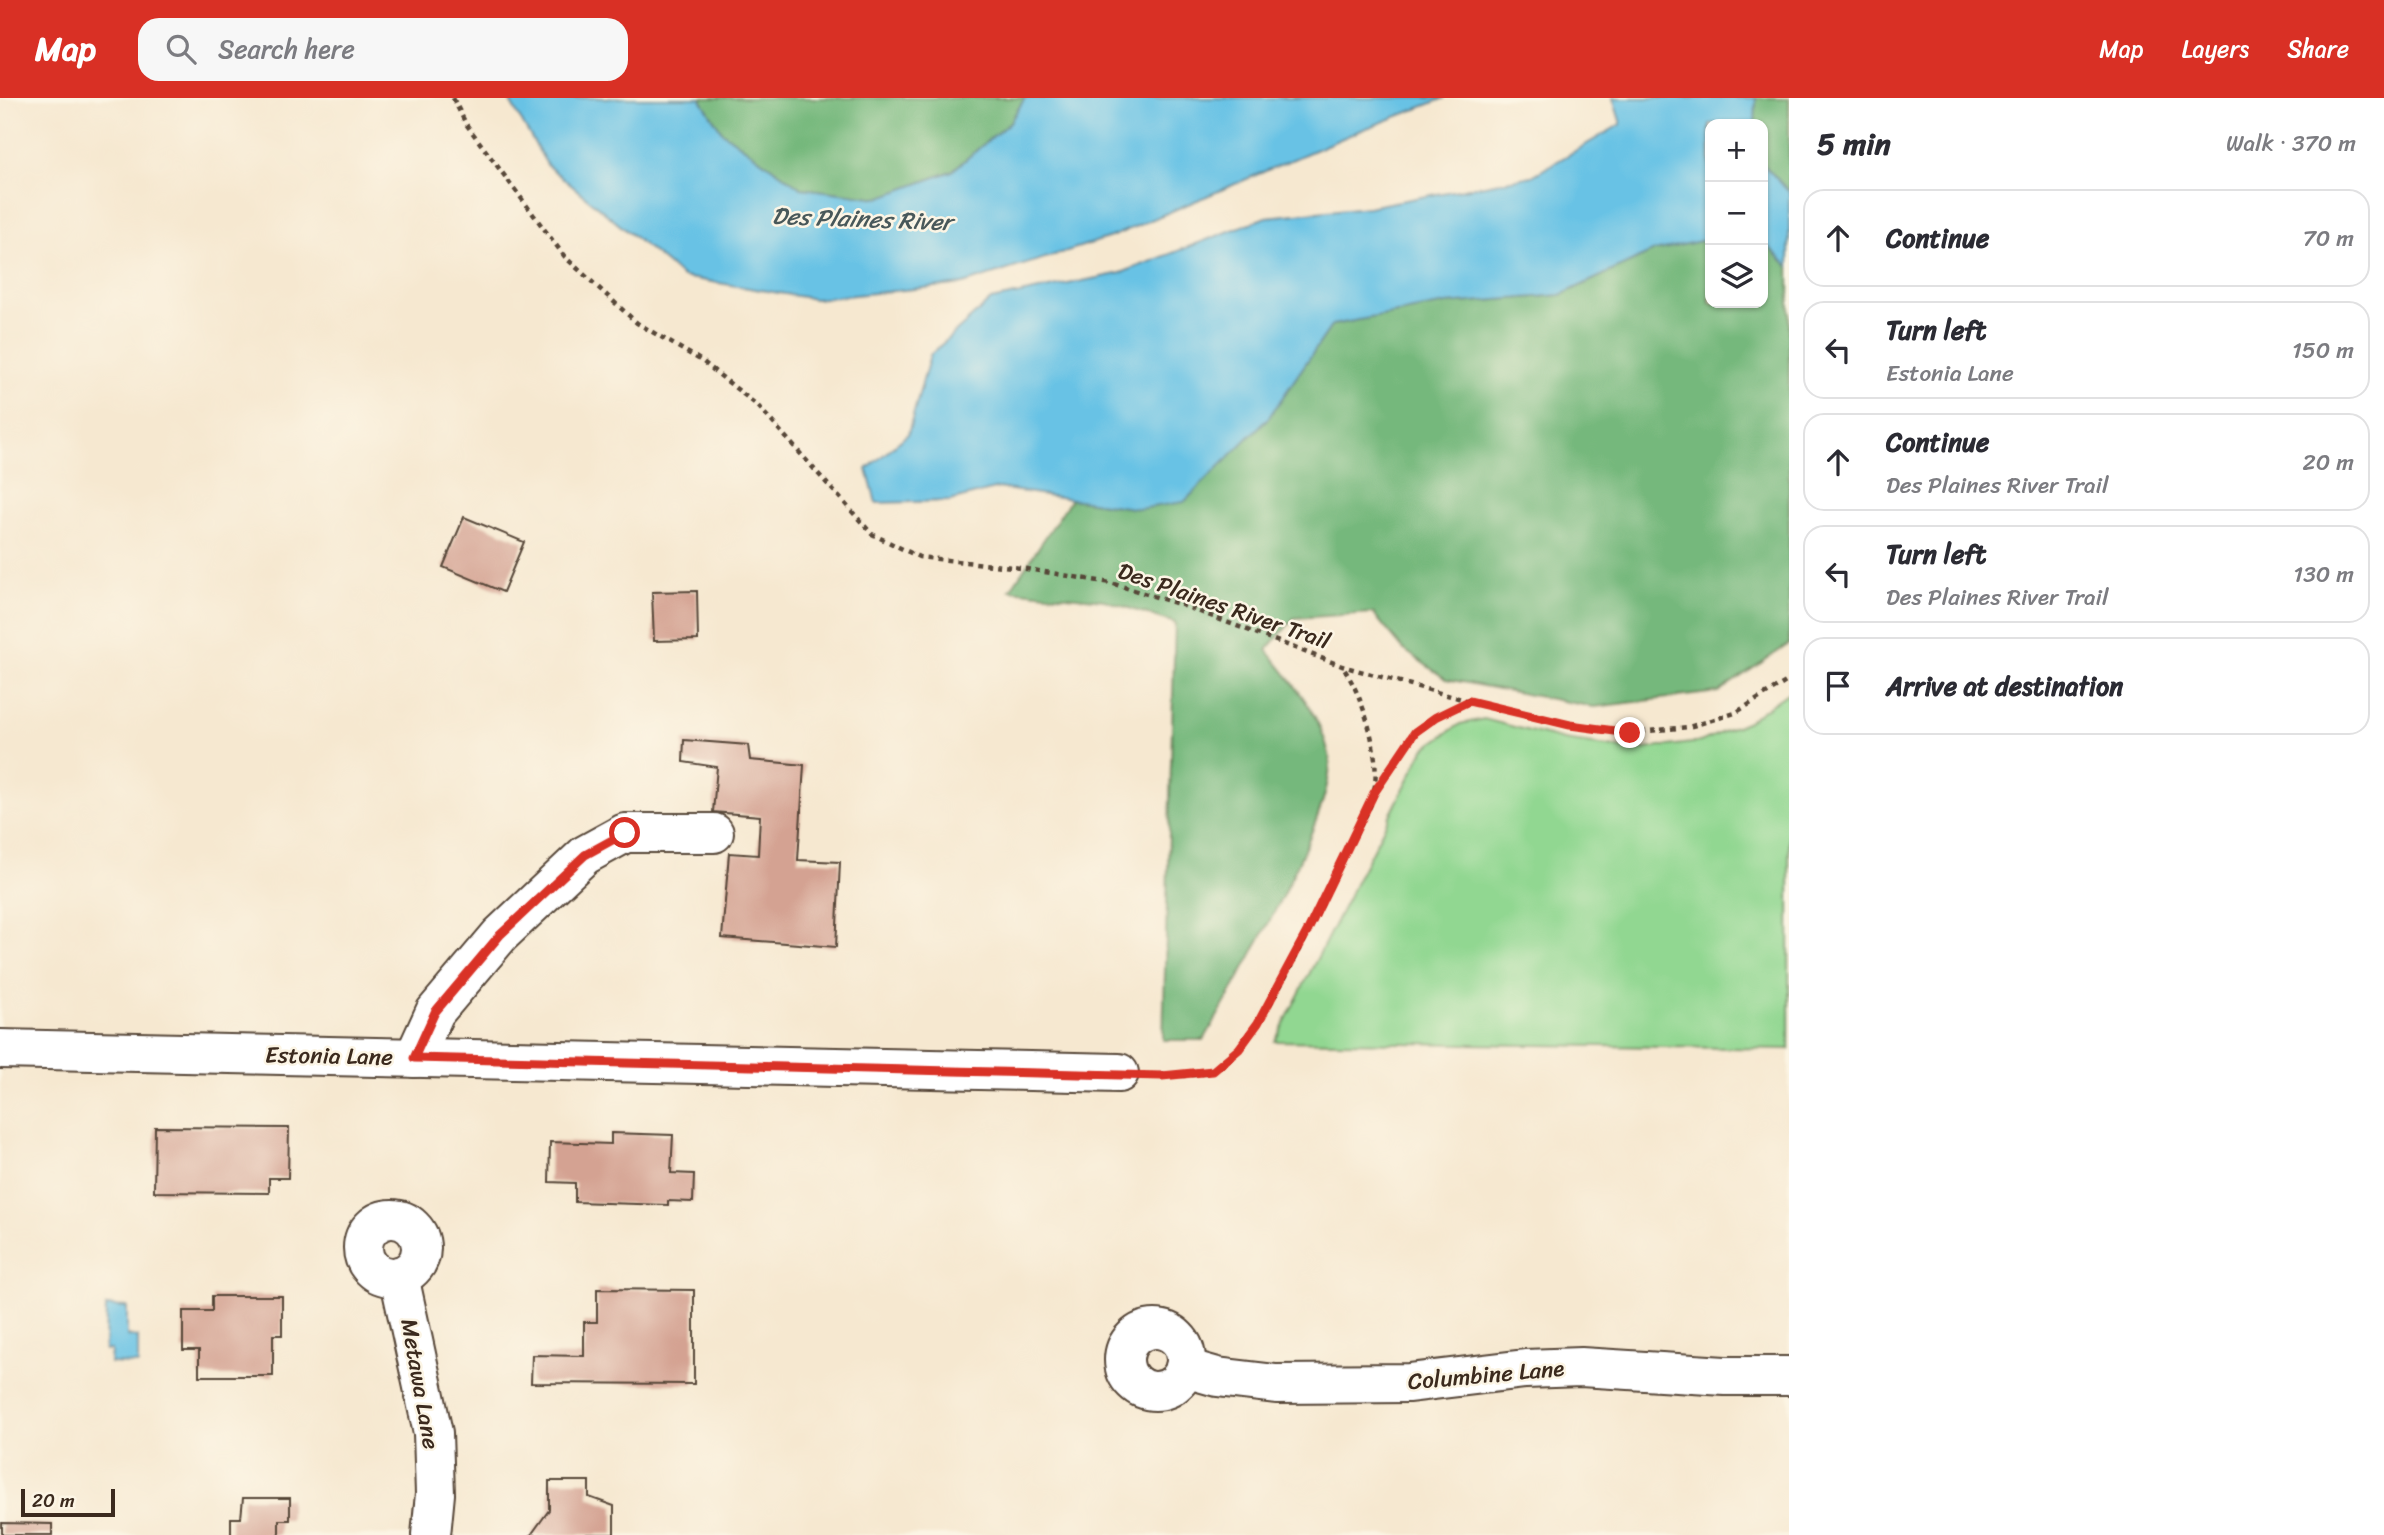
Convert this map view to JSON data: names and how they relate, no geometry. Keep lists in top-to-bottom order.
{
  "streets": {
    "street": ["Estonia Lane", "Columbine Lane", "Metawa Lane"],
    "path": ["Des Plaines River Trail"]
  },
  "crossings": [
    ["Des Plaines River Trail", "Estonia Lane"]
  ],
  "water": ["Des Plaines River"],
  "scale_bar": "20 m",
  "page": {
    "header": "Map",
    "search": "Search here",
    "nav": ["Map", "Layers", "Share"],
    "heading": ["5 min", "Walk · 370 m"],
    "map_buttons": ["+", "−"],
    "list": [
      ["Continue", "70 m"],
      ["Turn left", "Estonia Lane", "150 m"],
      ["Continue", "Des Plaines River Trail", "20 m"],
      ["Turn left", "Des Plaines River Trail", "130 m"],
      "Arrive at destination"
    ],
    "scale": "20 m"
  }
}
